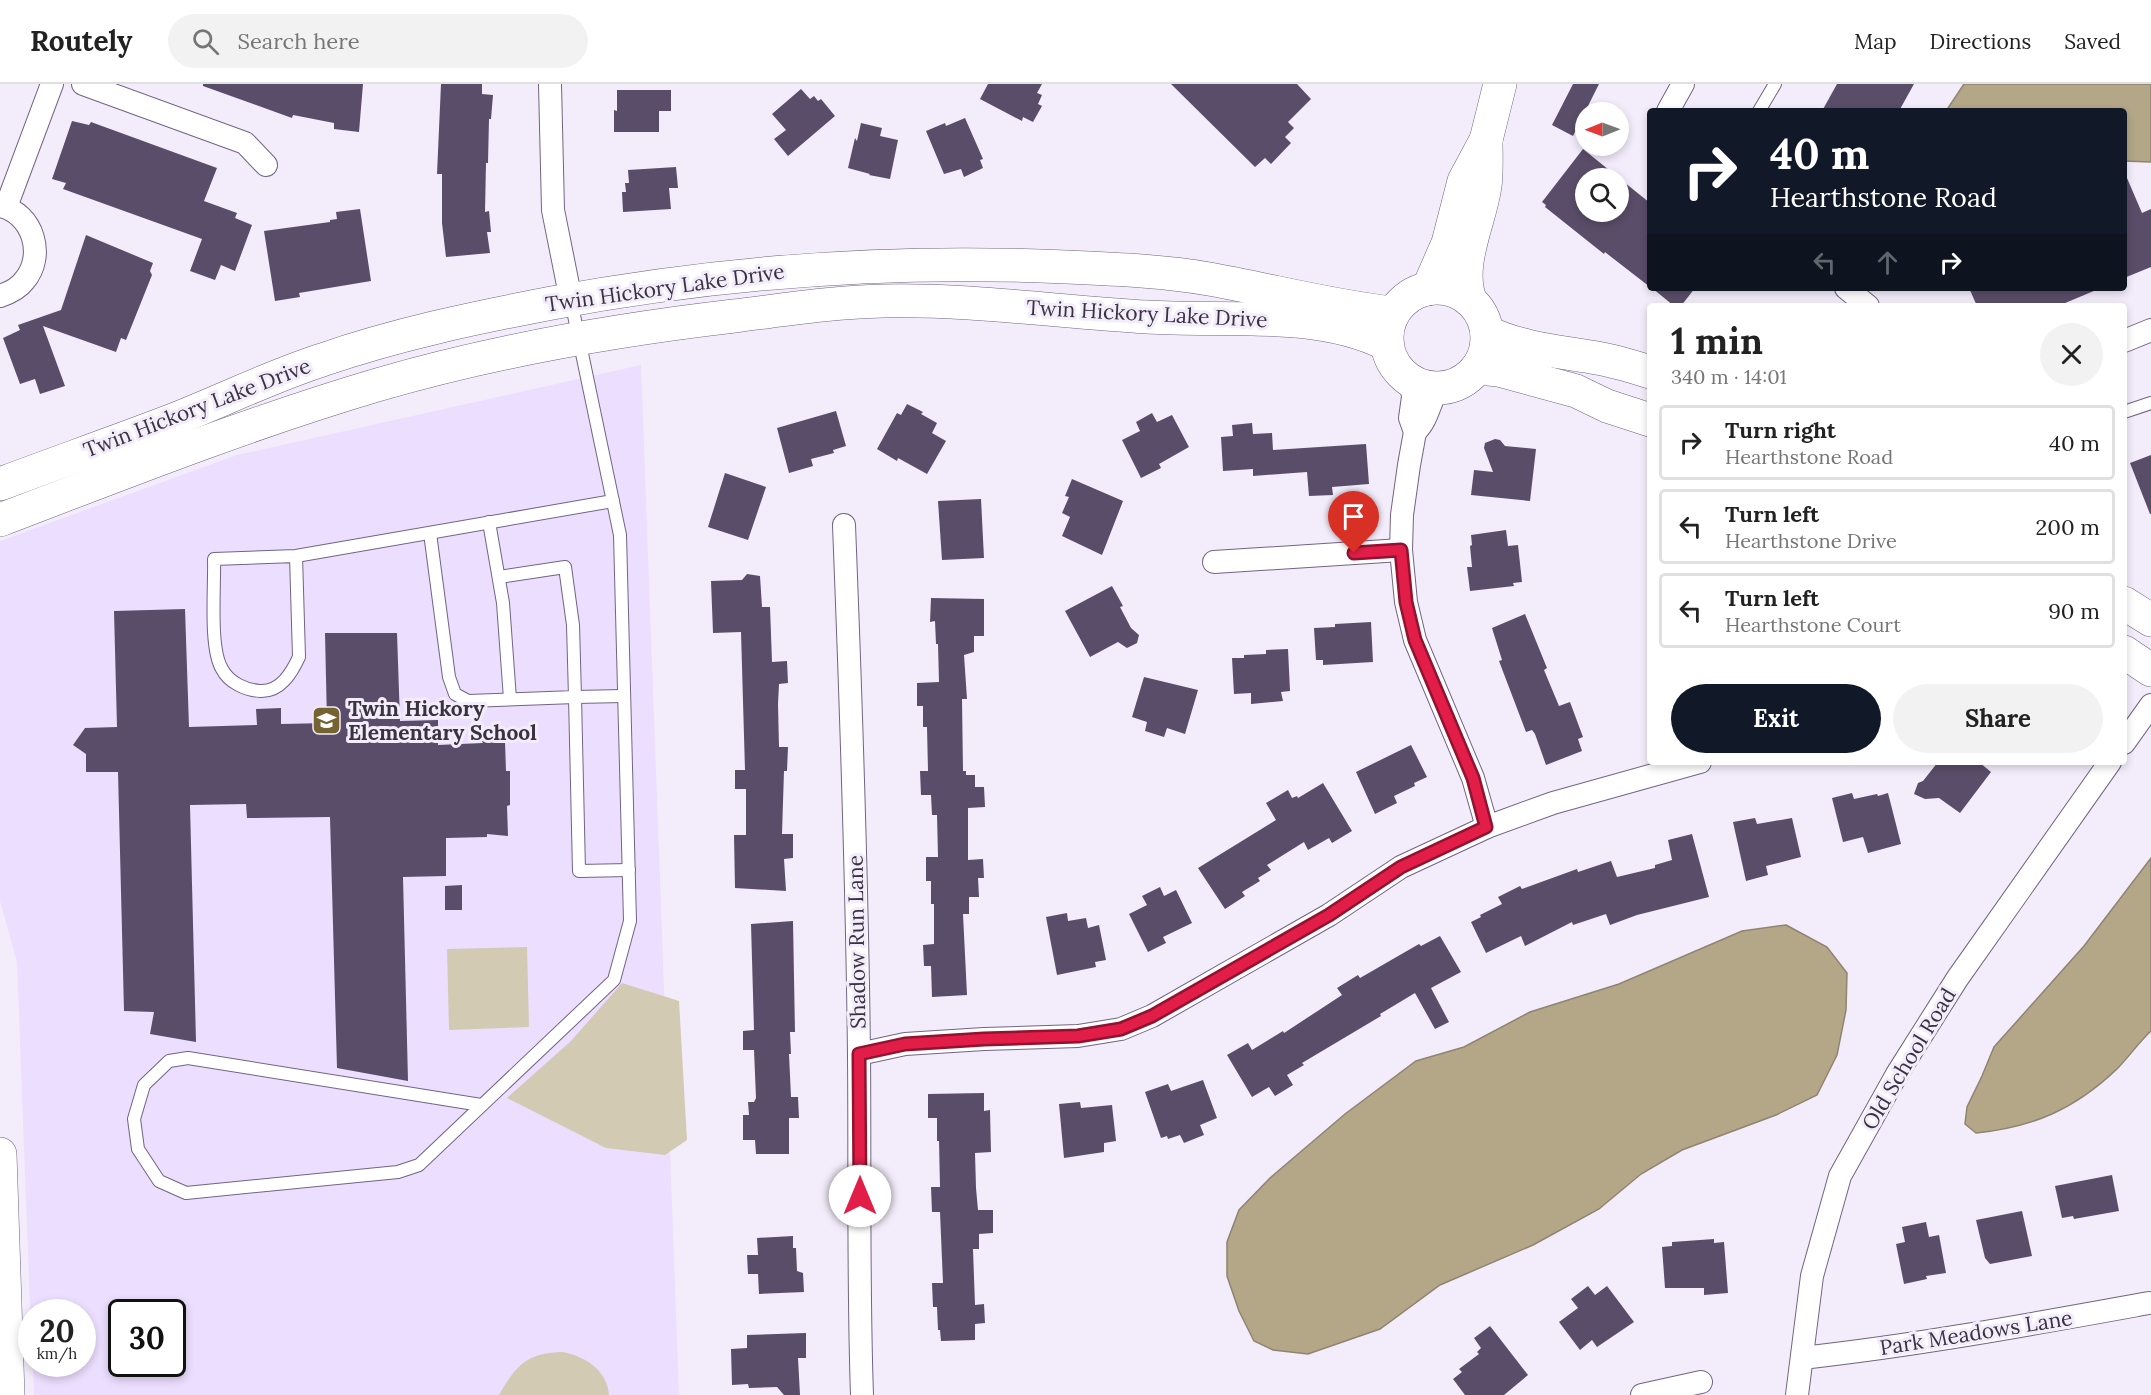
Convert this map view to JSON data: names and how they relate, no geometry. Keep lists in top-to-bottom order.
{
  "streets": {
    "street": [
      "Twin Hickory Lake Drive",
      "Shadow Run Lane",
      "Old School Road",
      "Park Meadows Lane"
    ]
  },
  "crossings": [
    ["Old School Road", "Park Meadows Lane"]
  ],
  "places": {
    "school or university": ["Twin Hickory Elementary School"]
  },
  "north": "left",
  "page": {
    "header": "Routely",
    "search": "Search here",
    "nav": ["Map", "Directions", "Saved"],
    "turn": ["40 m", "Hearthstone Road"],
    "heading": ["1 min", "340 m · 14:01"],
    "list": [
      {
        "name": "Turn right",
        "note": "Hearthstone Road",
        "value": "40 m"
      },
      {
        "name": "Turn left",
        "note": "Hearthstone Drive",
        "value": "200 m"
      },
      {
        "name": "Turn left",
        "note": "Hearthstone Court",
        "value": "90 m"
      }
    ],
    "buttons": ["Exit", "Share"],
    "speed": "20 km/h",
    "limit": "30"
  }
}
